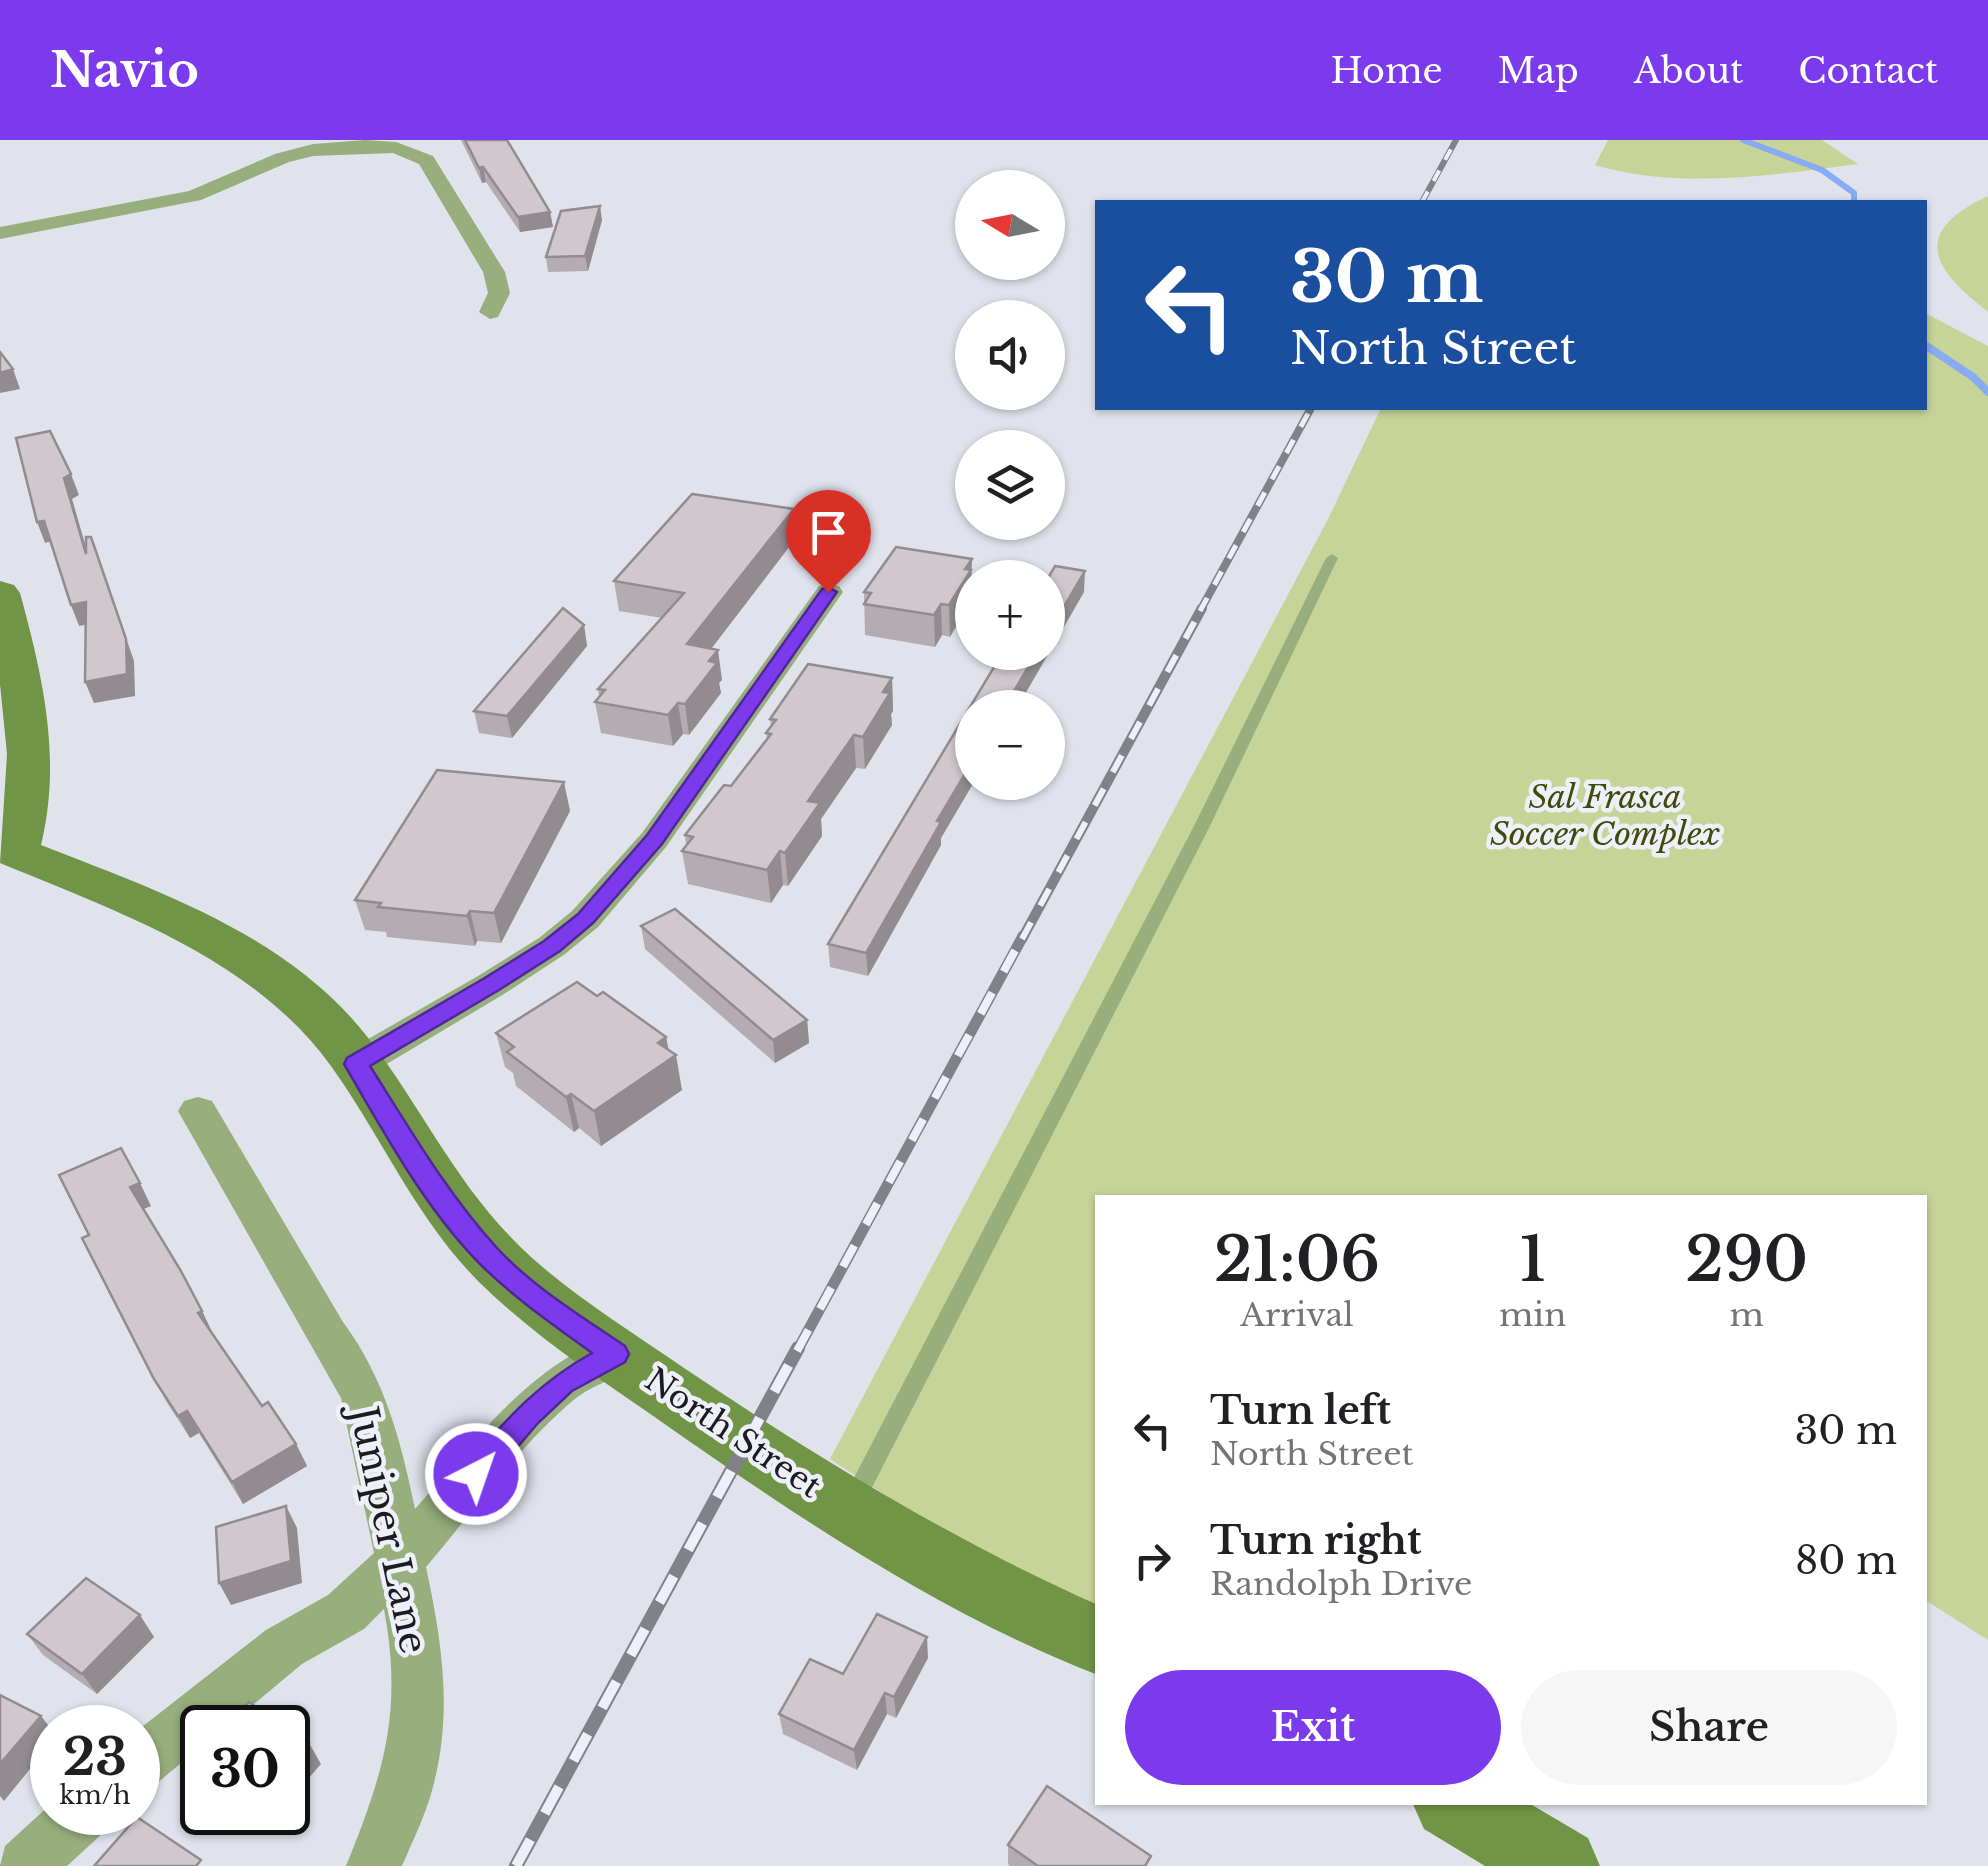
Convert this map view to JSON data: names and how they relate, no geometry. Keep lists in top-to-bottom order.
{
  "streets": {
    "main road": ["North Street"],
    "street": ["Juniper Lane"]
  },
  "parks": ["Sal Frasca Soccer Complex"],
  "north": "left",
  "page": {
    "header": "Navio",
    "nav": [
      "Home",
      "Map",
      "About",
      "Contact"
    ],
    "map_buttons": ["+", "−"],
    "turn": ["30 m", "North Street"],
    "eta": [
      "21:06",
      "Arrival",
      "1",
      "min",
      "290",
      "m"
    ],
    "list": [
      {
        "name": "Turn left",
        "note": "North Street",
        "value": "30 m"
      },
      {
        "name": "Turn right",
        "note": "Randolph Drive",
        "value": "80 m"
      }
    ],
    "buttons": ["Exit", "Share"],
    "speed": "23 km/h",
    "limit": "30"
  }
}
